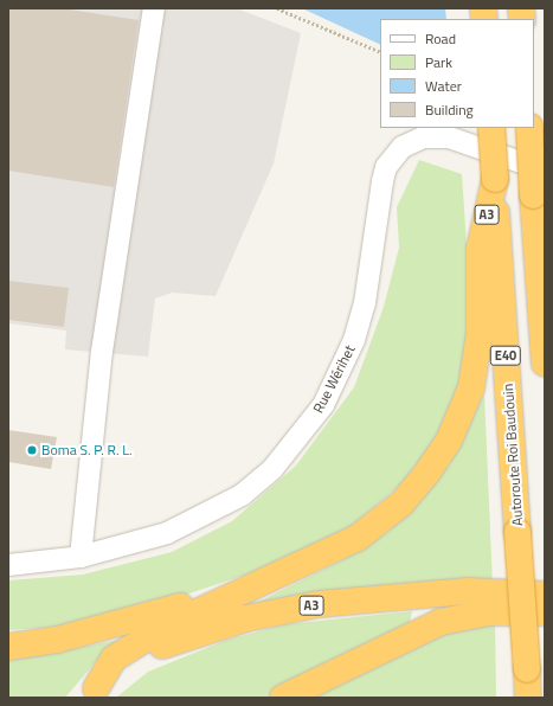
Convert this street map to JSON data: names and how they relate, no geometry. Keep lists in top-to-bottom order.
{
  "streets": {
    "highway": ["A3", "E40", "Autoroute Roi Baudouin"],
    "street": ["Rue Wérihet"]
  },
  "crossings": [
    ["A3", "Autoroute Roi Baudouin"]
  ],
  "places": ["Boma S. P. R. L."],
  "legend": [
    "Road",
    "Park",
    "Water",
    "Building"
  ]
}
